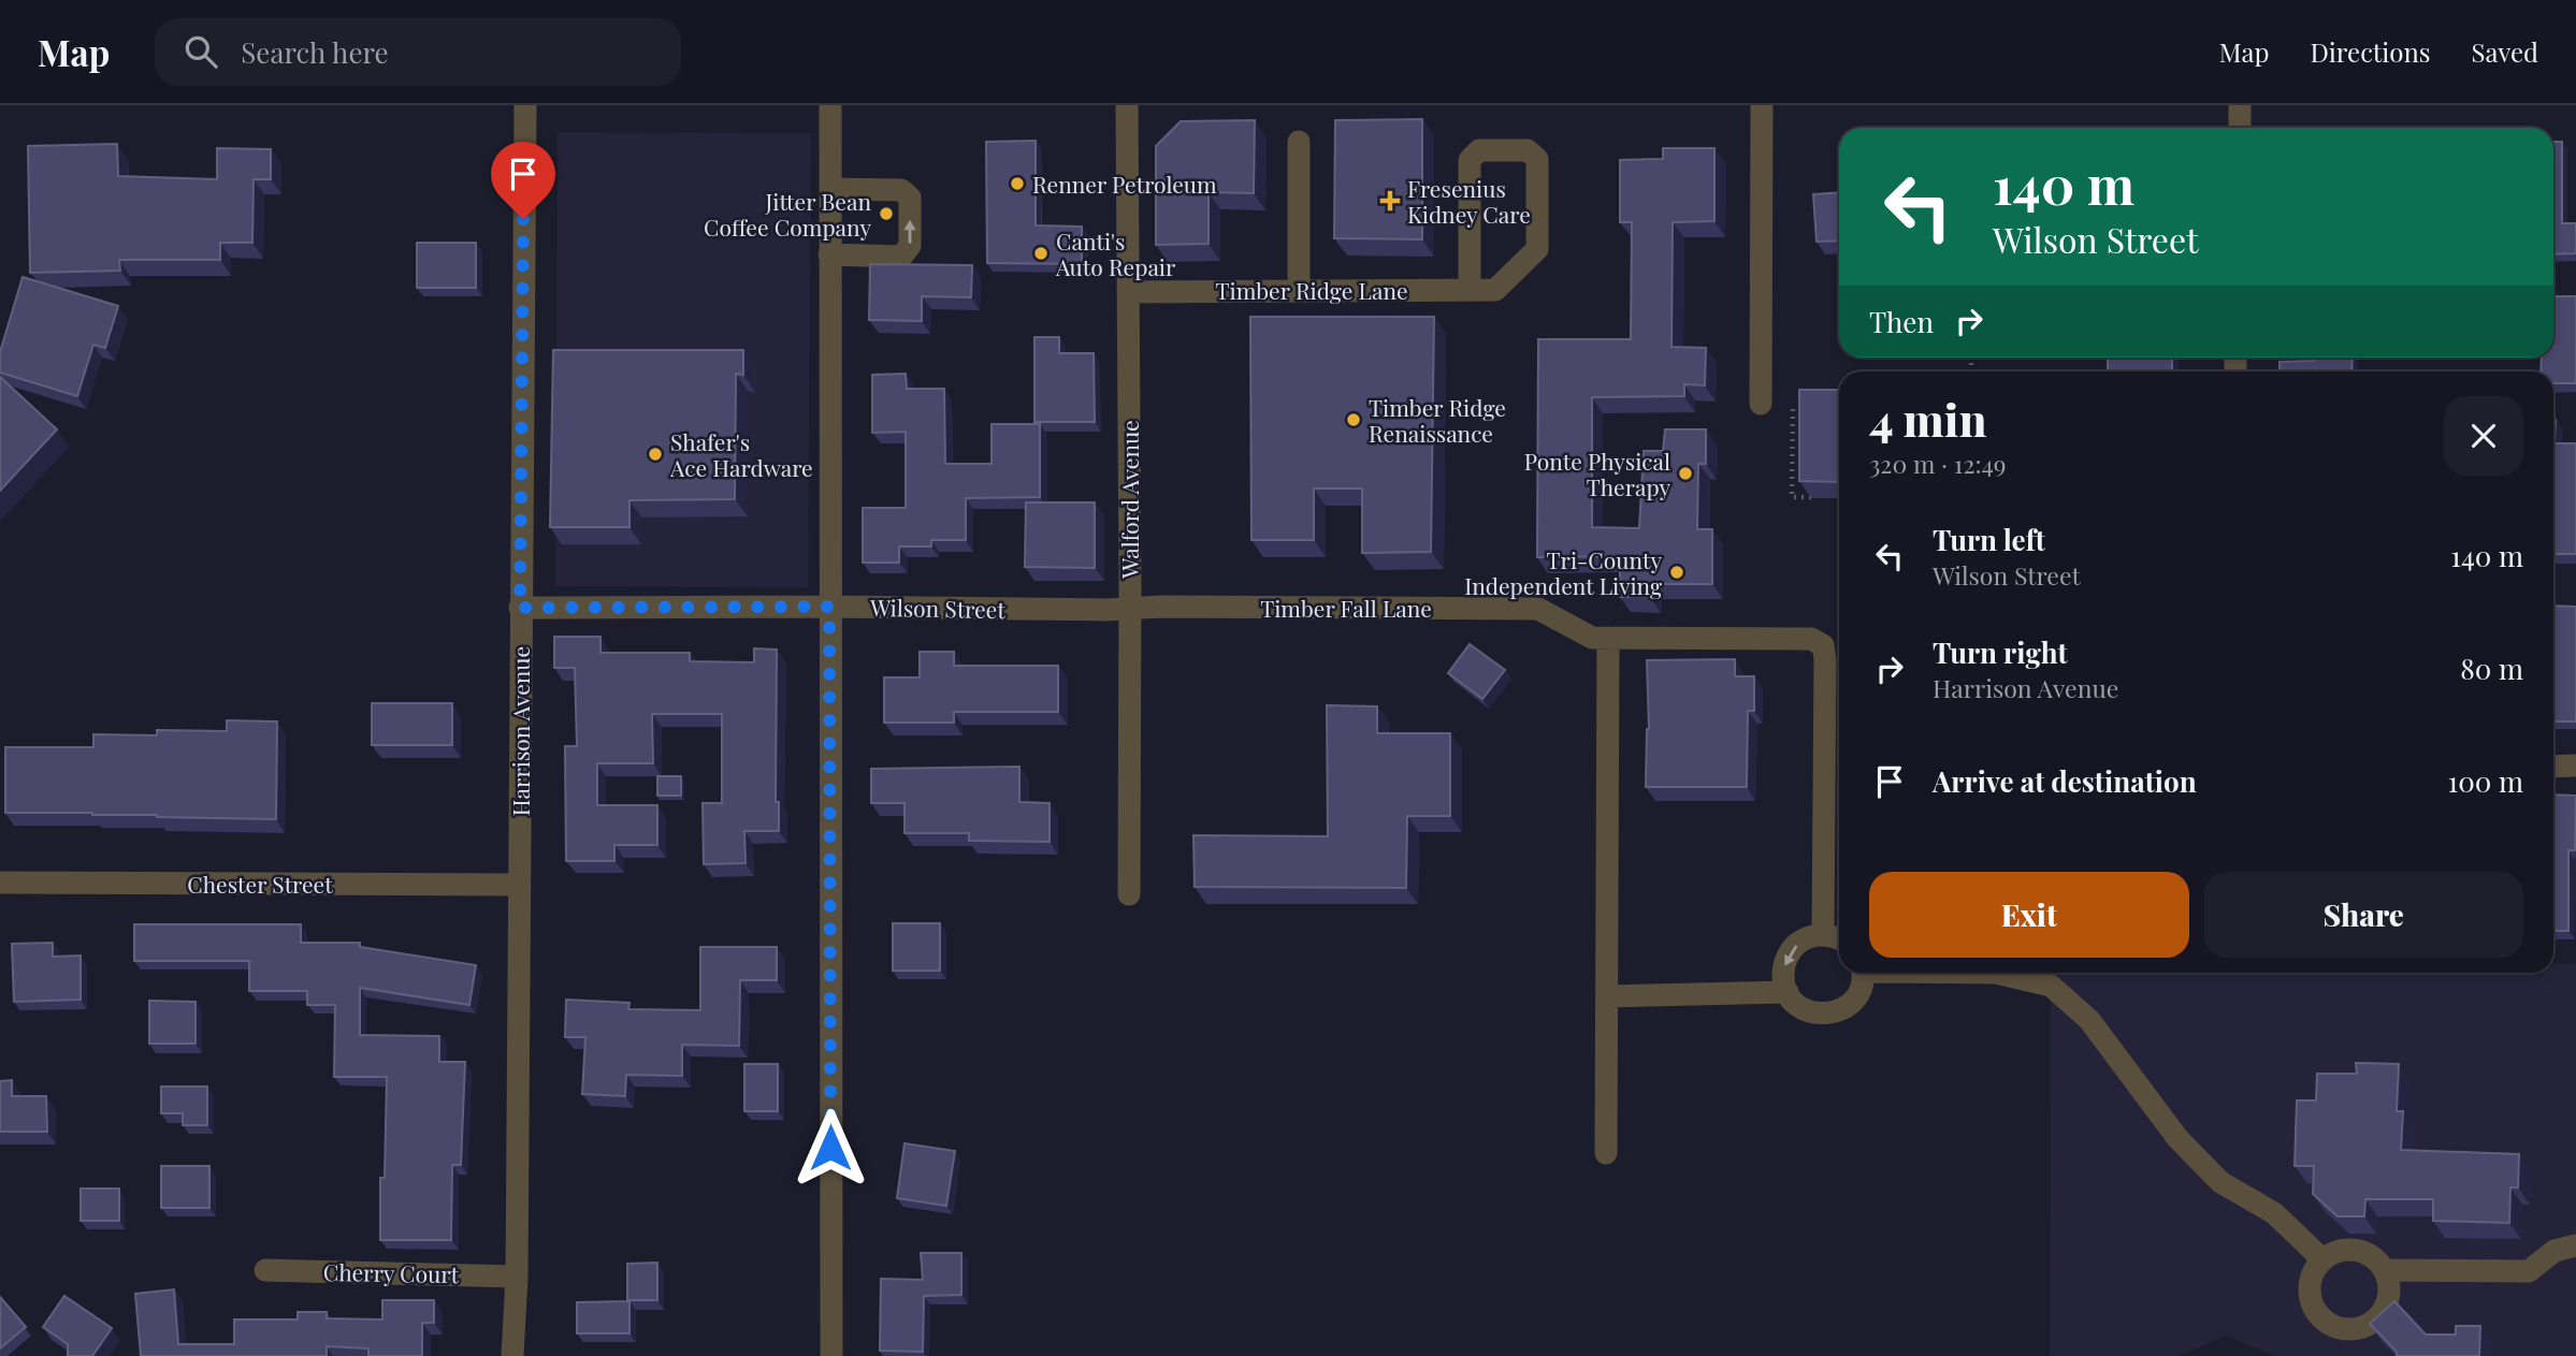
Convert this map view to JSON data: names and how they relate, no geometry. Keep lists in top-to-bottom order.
{
  "streets": {
    "street": [
      "Timber Ridge Lane",
      "Walford Avenue",
      "Wilson Street",
      "Timber Fall Lane",
      "Harrison Avenue",
      "Chester Street",
      "Cherry Court"
    ]
  },
  "crossings": [
    ["Timber Ridge Lane", "Walford Avenue"],
    ["Walford Avenue", "Wilson Street"],
    ["Walford Avenue", "Timber Fall Lane"],
    ["Wilson Street", "Timber Fall Lane"],
    ["Wilson Street", "Harrison Avenue"],
    ["Harrison Avenue", "Chester Street"],
    ["Harrison Avenue", "Cherry Court"]
  ],
  "places": {
    "other": [
      "Renner Petroleum",
      "Jitter Bean Coffee Company",
      "Canti's Auto Repair",
      "Timber Ridge Renaissance",
      "Shafer's Ace Hardware",
      "Ponte Physical Therapy",
      "Tri-County Independent Living"
    ],
    "health": ["Fresenius Kidney Care"]
  },
  "page": {
    "header": "Map",
    "search": "Search here",
    "nav": ["Map", "Directions", "Saved"],
    "turn": ["140 m", "Wilson Street"],
    "then": "Then",
    "heading": ["4 min", "320 m · 12:49"],
    "list": [
      {
        "name": "Turn left",
        "note": "Wilson Street",
        "value": "140 m"
      },
      {
        "name": "Turn right",
        "note": "Harrison Avenue",
        "value": "80 m"
      },
      {
        "name": "Arrive at destination",
        "value": "100 m"
      }
    ],
    "buttons": ["Exit", "Share"]
  }
}
